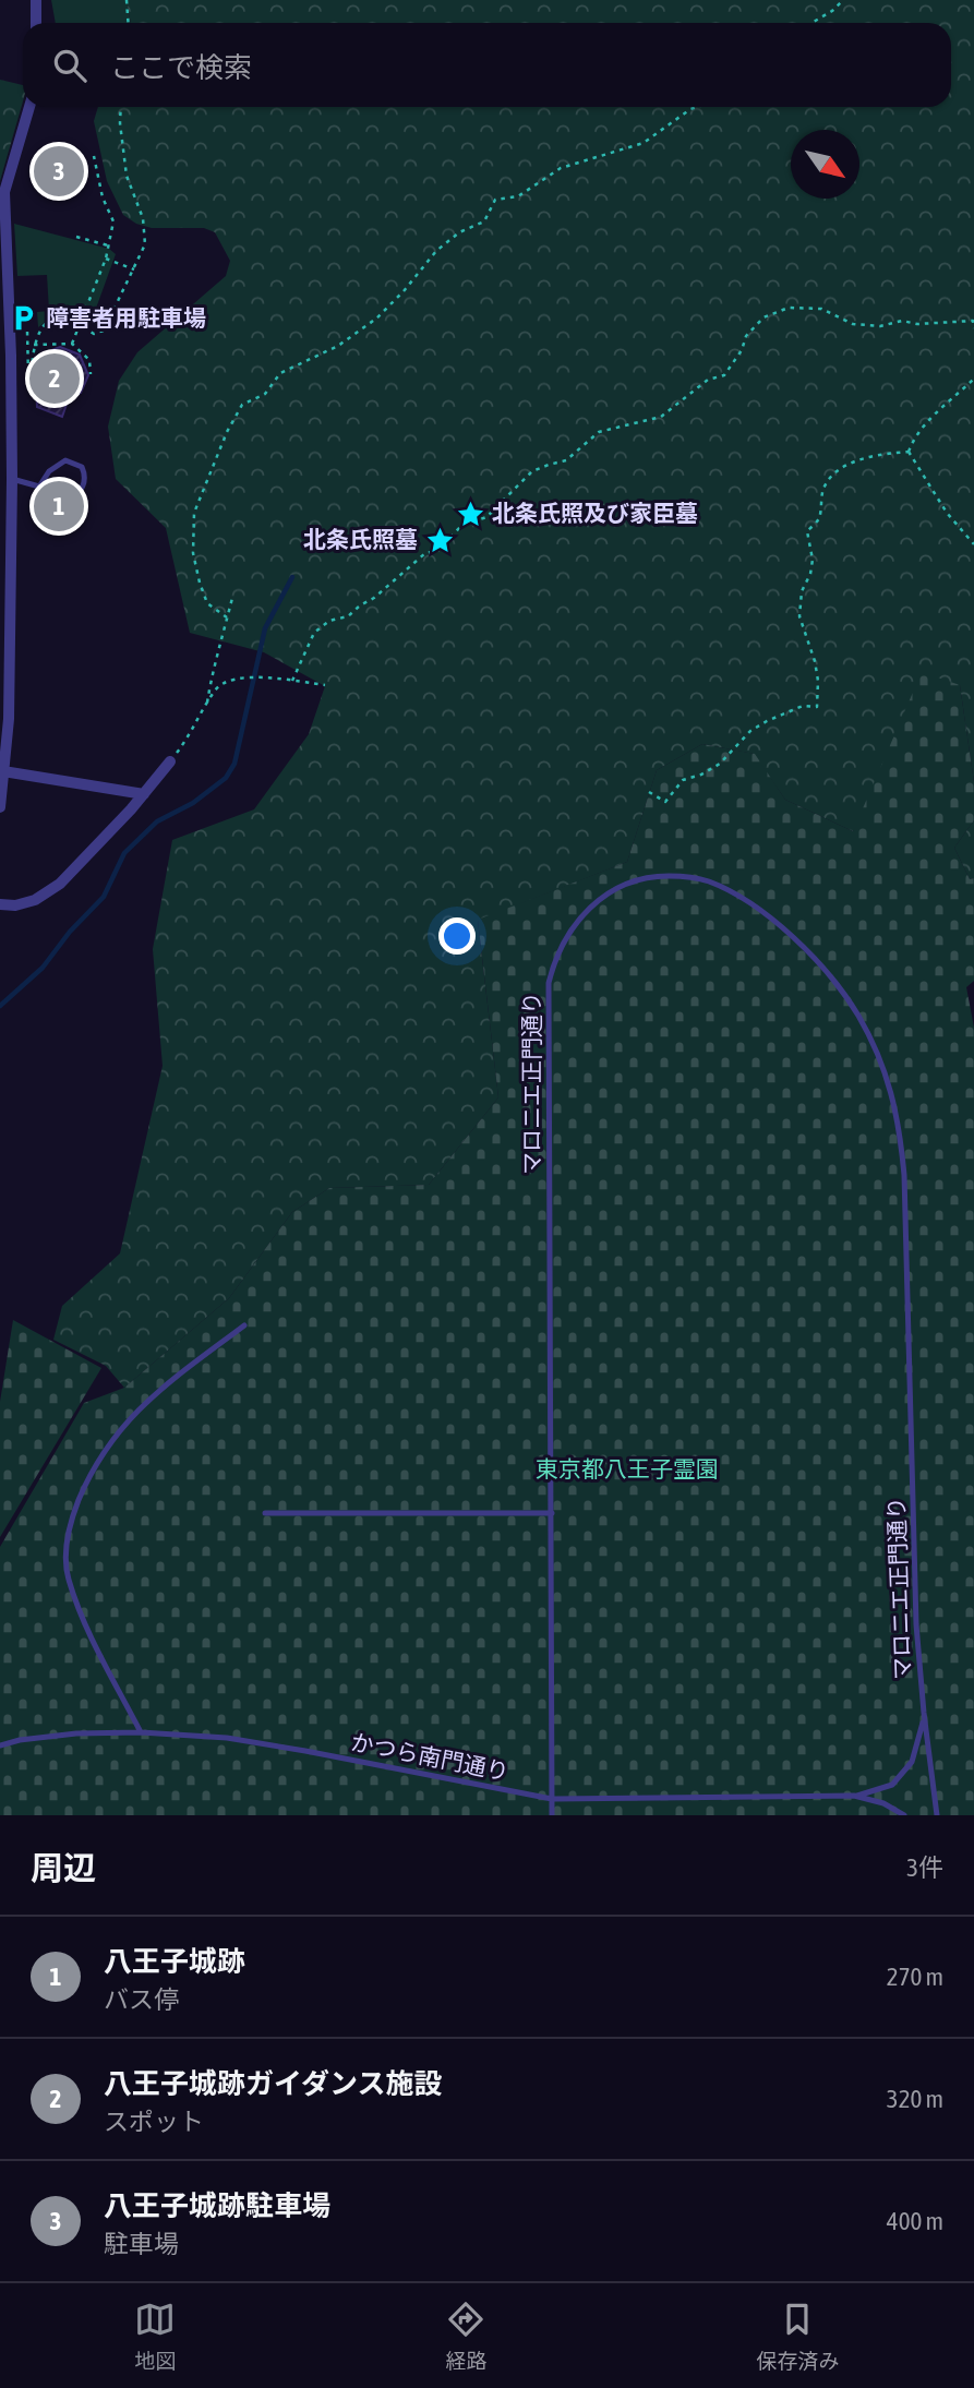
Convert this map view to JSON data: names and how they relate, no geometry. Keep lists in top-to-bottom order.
{
  "streets": {
    "lane": ["マロニエ正門通り", "かつら南門通り"]
  },
  "crossings": [
    ["マロニエ正門通り", "かつら南門通り"]
  ],
  "parks": ["東京都八王子霊園"],
  "places": {
    "parking": ["障害者用駐車場"],
    "place": ["北条氏照及び家臣墓", "北条氏照墓"]
  },
  "north": "bottom right",
  "page": {
    "search": "ここで検索",
    "pins": ["3", "2", "1"],
    "heading": ["周辺", "3件"],
    "list": [
      {
        "mark": "1",
        "name": "八王子城跡",
        "note": "バス停",
        "value": "270 m"
      },
      {
        "mark": "2",
        "name": "八王子城跡ガイダンス施設",
        "note": "スポット",
        "value": "320 m"
      },
      {
        "mark": "3",
        "name": "八王子城跡駐車場",
        "note": "駐車場",
        "value": "400 m"
      }
    ],
    "nav": ["地図", "経路", "保存済み"]
  }
}
